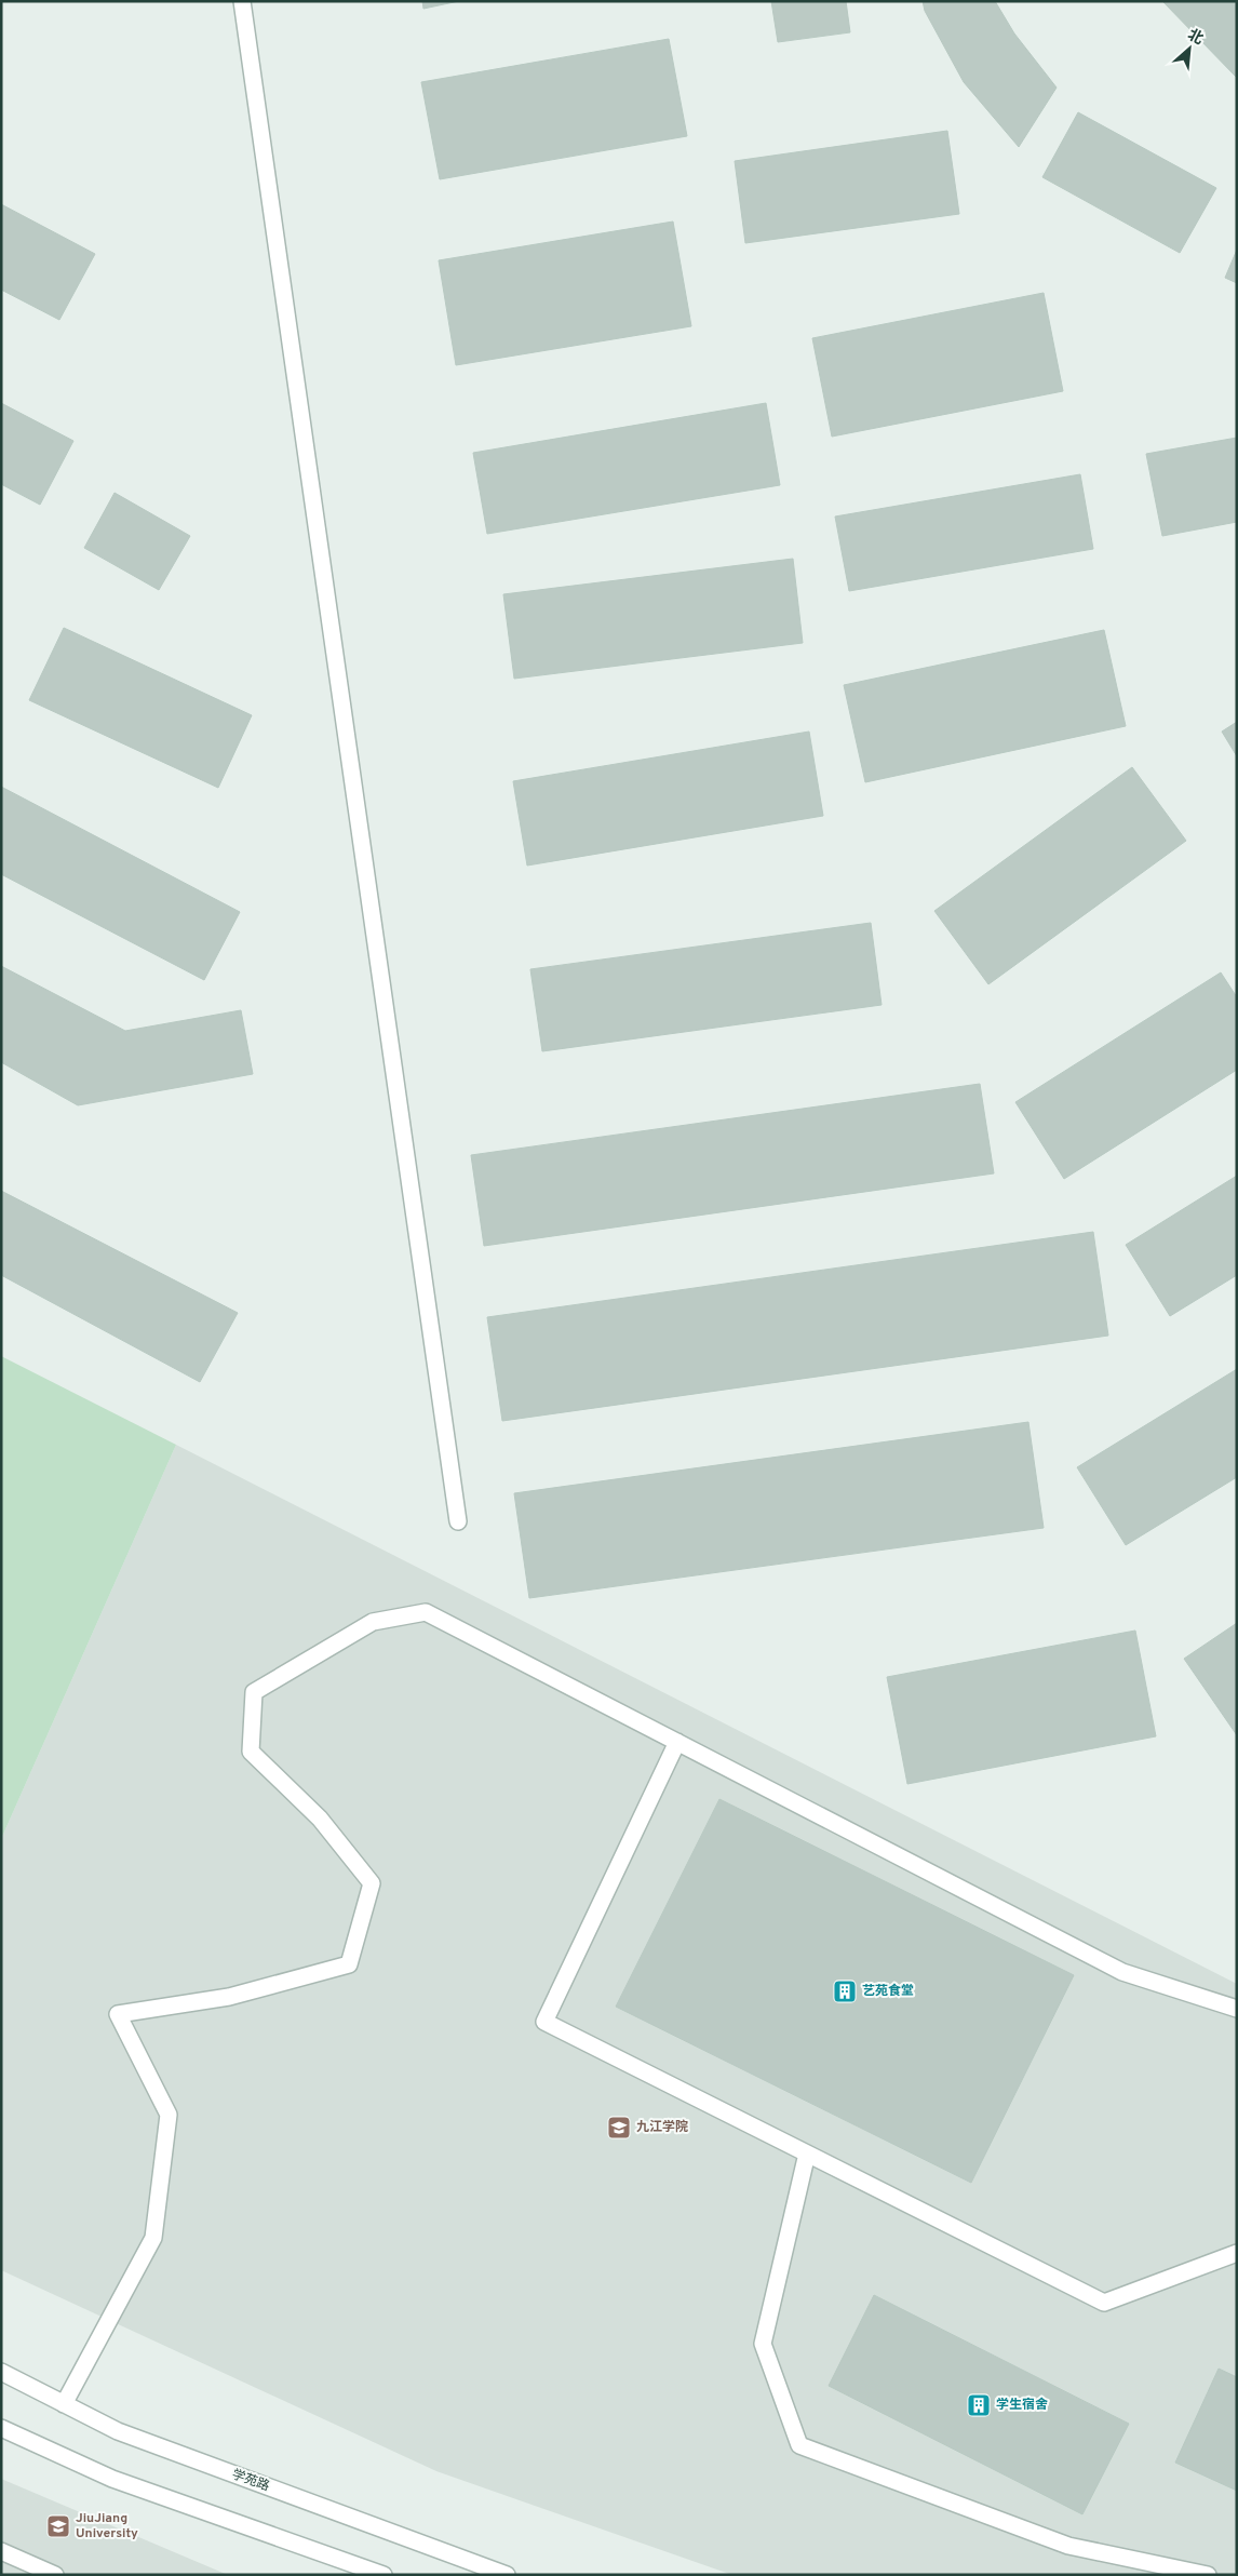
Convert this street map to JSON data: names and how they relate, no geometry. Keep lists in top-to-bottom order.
{
  "streets": {
    "street": ["学苑路"]
  },
  "places": {
    "building": ["艺苑食堂", "学生宿舍"],
    "school or university": ["九江学院", "JiuJiang University"]
  },
  "north": "top right"
}
